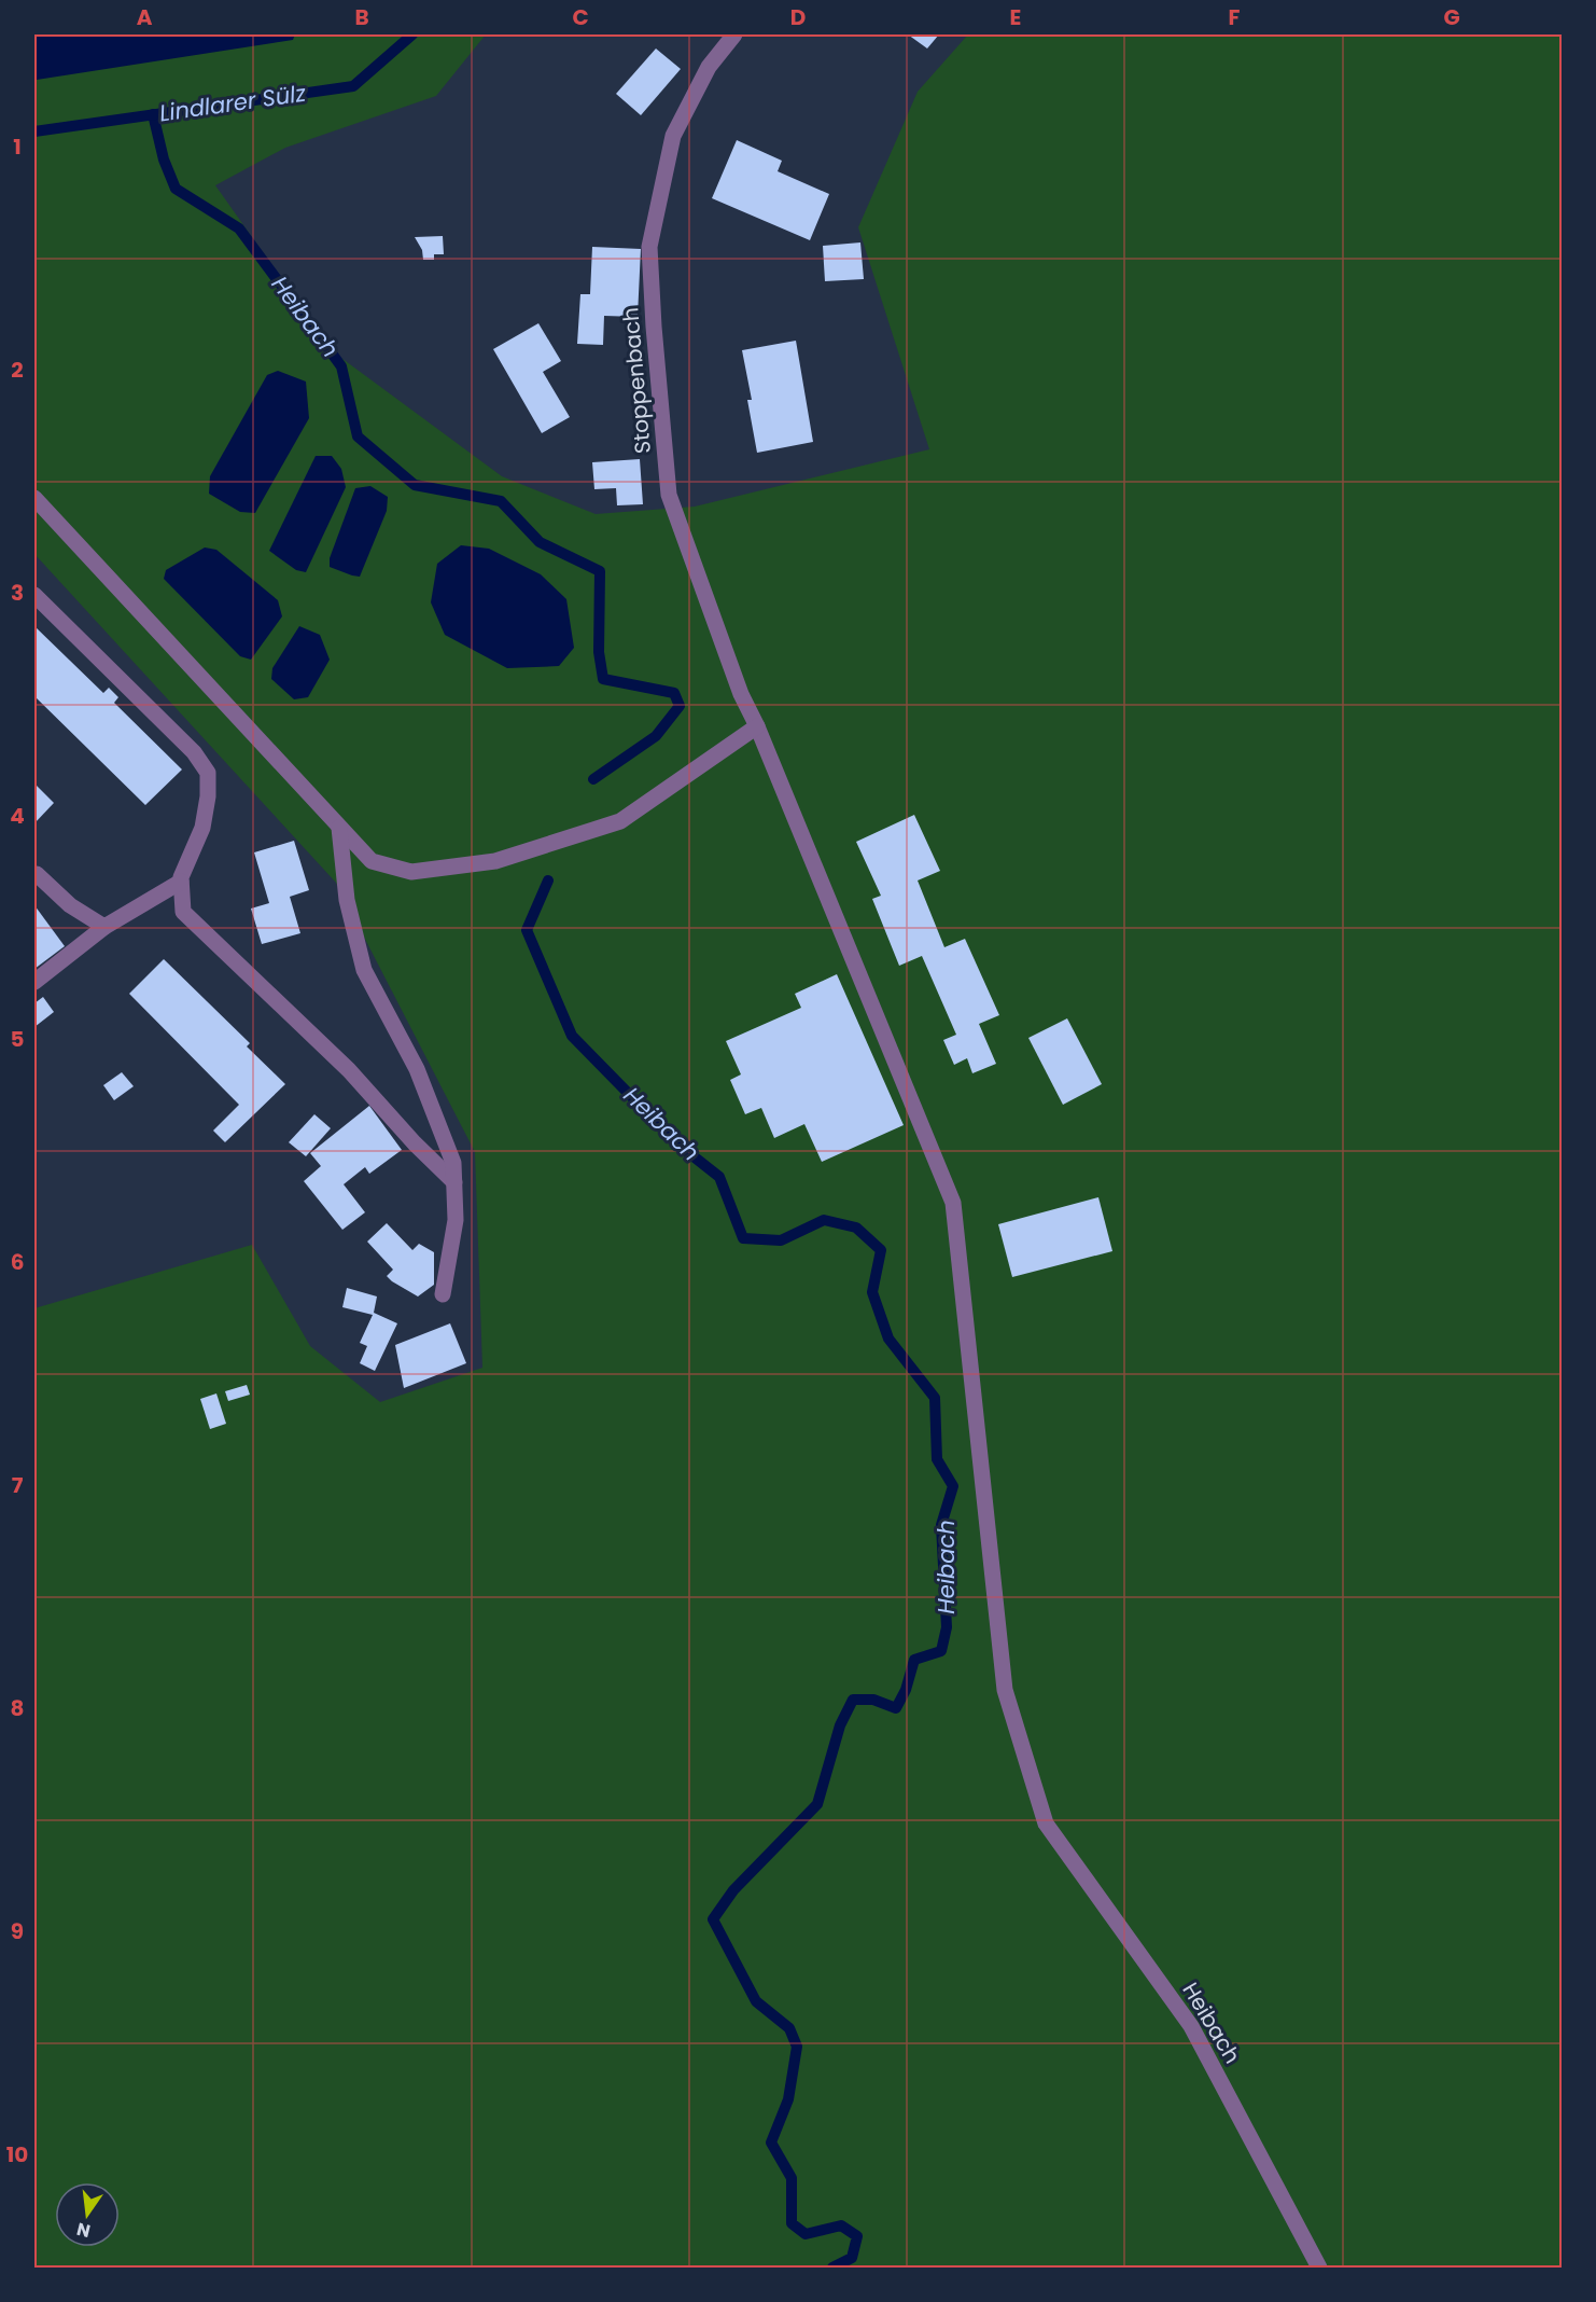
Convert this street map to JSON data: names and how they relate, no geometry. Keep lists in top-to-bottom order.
{
  "streets": {
    "street": ["Stoppenbach", "Heibach"]
  },
  "crossings": [
    ["Stoppenbach", "Heibach"]
  ],
  "water": ["Lindlarer Sülz", "Heibach"],
  "north": "bottom",
  "grid": {
    "columns": [
      "A",
      "B",
      "C",
      "D",
      "E",
      "F",
      "G"
    ],
    "rows": [
      "1",
      "2",
      "3",
      "4",
      "5",
      "6",
      "7",
      "8",
      "9",
      "10"
    ]
  }
}
